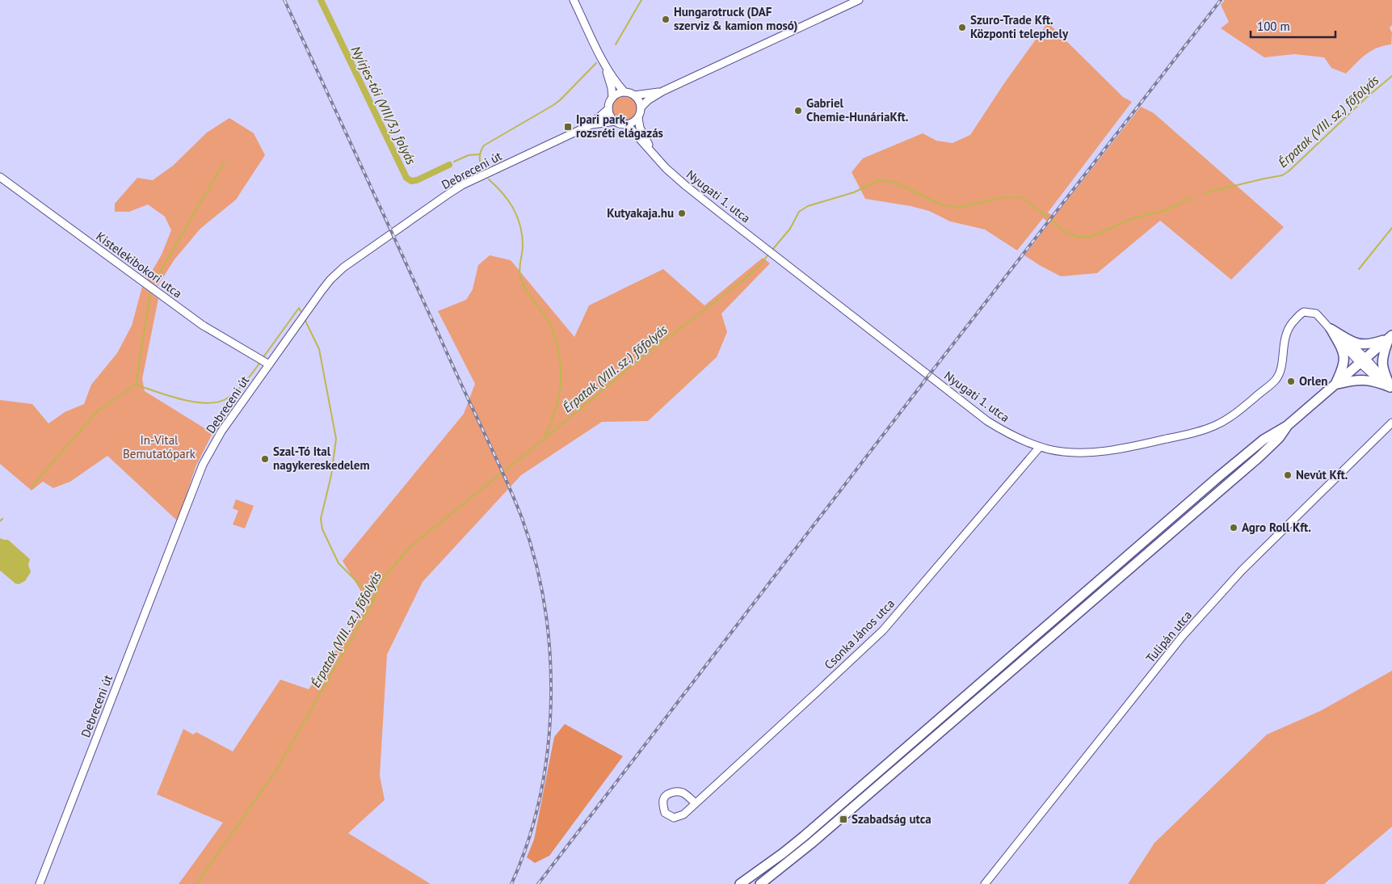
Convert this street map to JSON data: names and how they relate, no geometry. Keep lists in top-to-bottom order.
{
  "streets": {
    "street": [
      "Debreceni út",
      "Nyugati 1. utca",
      "Kistelekibokori utca",
      "Csonka János utca",
      "Tulipán utca"
    ]
  },
  "crossings": [
    ["Debreceni út", "Kistelekibokori utca"],
    ["Nyugati 1. utca", "Csonka János utca"]
  ],
  "water": ["Nyírjes-tói (VIII/3.) folyás", "Érpatak (VIII. sz.) főfolyás"],
  "parks": ["In-Vital Bemutatópark"],
  "places": {
    "other": [
      "Hungarotruck (DAF szerviz & kamion mosó)",
      "Szuro-Trade Kft. Központi telephely",
      "Gabriel Chemie-HunáriaKft.",
      "Kutyakaja.hu",
      "Orlen",
      "Szal-Tó Ital nagykereskedelem",
      "Nevút Kft.",
      "Agro Roll Kft."
    ],
    "transit": ["Ipari park, rozsréti elágazás", "Szabadság utca"]
  },
  "scale_bar": "100 m"
}
